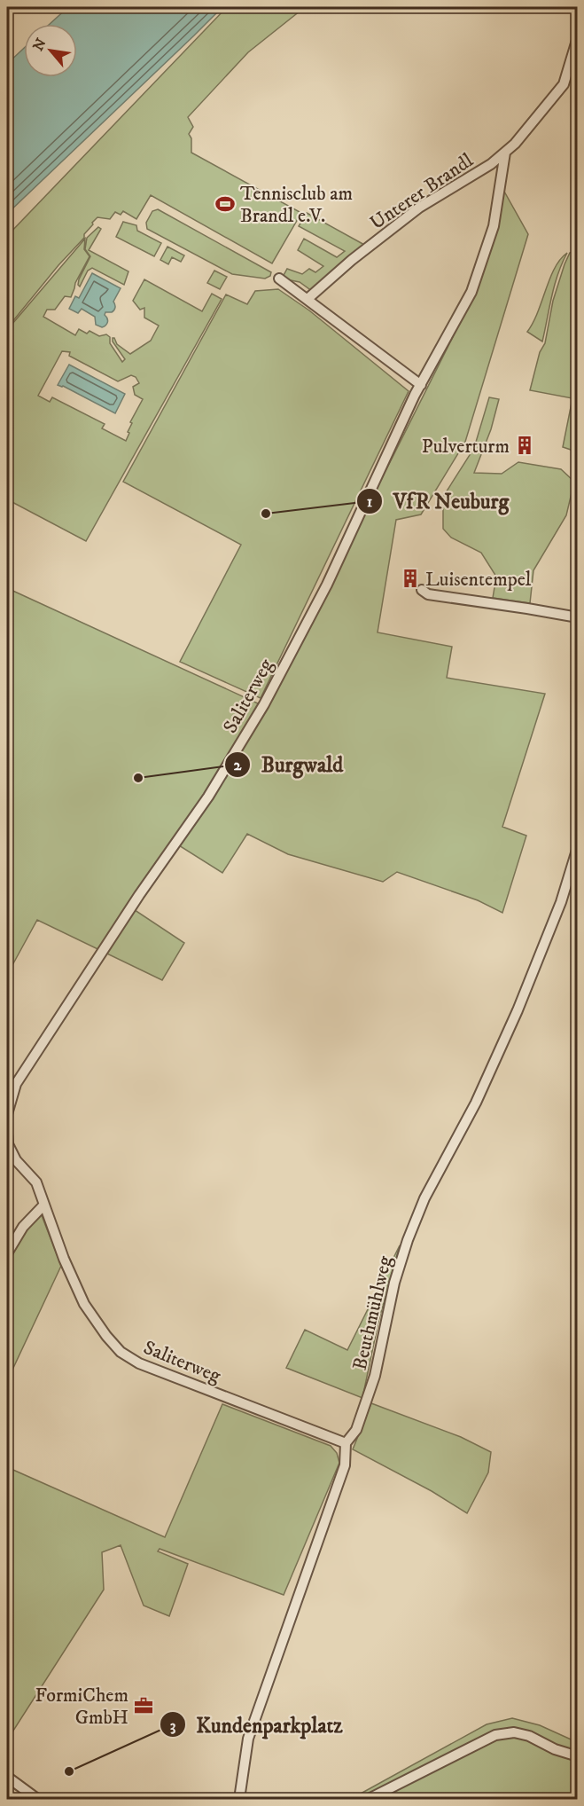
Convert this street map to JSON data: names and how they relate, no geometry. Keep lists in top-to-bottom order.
{
  "streets": {
    "street": ["Unterer Brandl", "Saliterweg", "Beuthmühlweg"]
  },
  "crossings": [
    ["Unterer Brandl", "Saliterweg"],
    ["Saliterweg", "Beuthmühlweg"]
  ],
  "places": {
    "sports": ["Tennisclub am Brandl e.V."],
    "building": ["Pulverturm", "Luisentempel"],
    "other": ["VfR Neuburg", "Burgwald", "Kundenparkplatz"],
    "office": ["FormiChem GmbH"]
  },
  "north": "top left"
}
